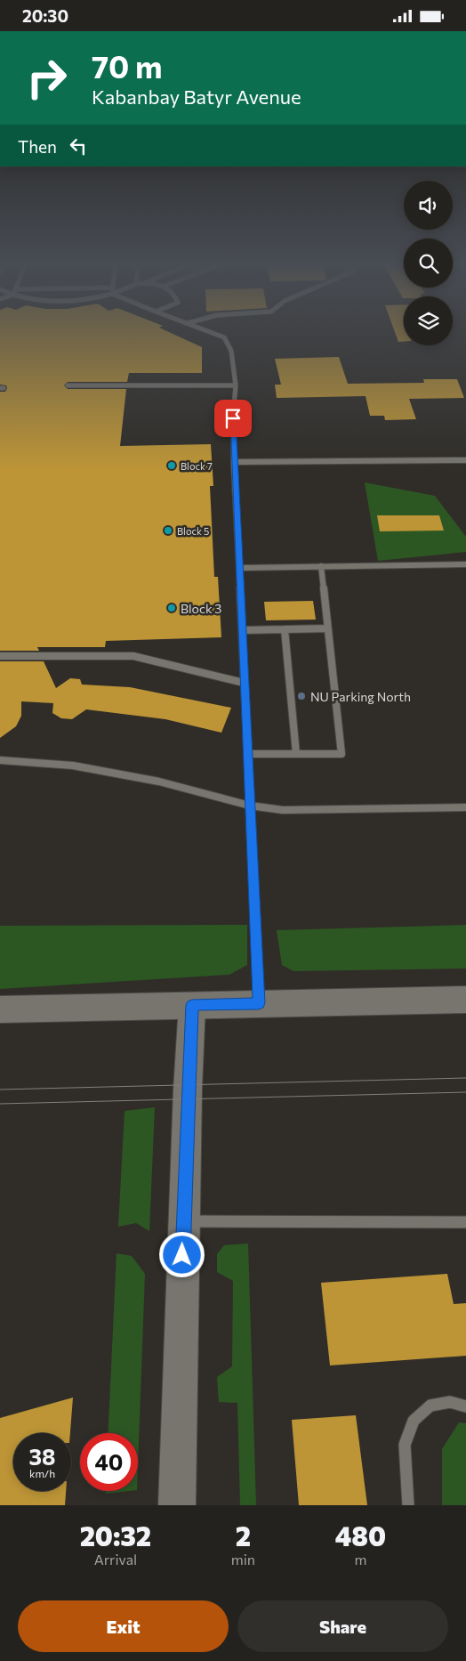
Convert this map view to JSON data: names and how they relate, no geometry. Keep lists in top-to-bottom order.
{
  "places": [
    "Block 7",
    "Block 5",
    "Block 3",
    "NU Parking North"
  ],
  "page": {
    "status": "20:30",
    "turn": ["70 m", "Kabanbay Batyr Avenue"],
    "then": "Then",
    "speed": "38 km/h",
    "limit": "40",
    "eta": [
      "20:32",
      "Arrival",
      "2",
      "min",
      "480",
      "m"
    ],
    "buttons": ["Exit", "Share"]
  }
}
